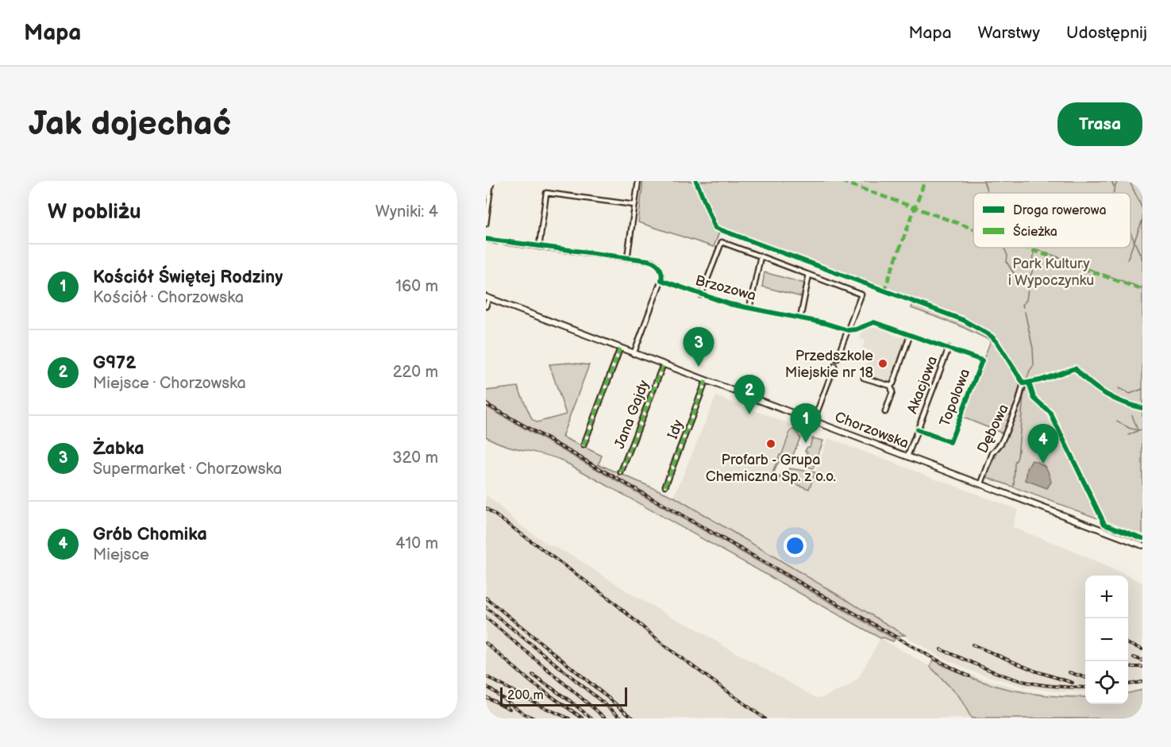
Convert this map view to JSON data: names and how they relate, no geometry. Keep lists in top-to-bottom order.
{
  "streets": {
    "main road": ["Chorzowska"],
    "street": [
      "Brzozowa",
      "Akacjowa",
      "Topolowa",
      "Jana Gajdy",
      "Dębowa",
      "Idy"
    ]
  },
  "crossings": [
    ["Akacjowa", "Topolowa"],
    ["Akacjowa", "Chorzowska"],
    ["Jana Gajdy", "Chorzowska"],
    ["Dębowa", "Chorzowska"],
    ["Idy", "Chorzowska"]
  ],
  "parks": ["Park Kultury i Wypoczynku"],
  "places": ["Przedszkole Miejskie nr 18", "Profarb - Grupa Chemiczna Sp. z o.o."],
  "legend": ["Droga rowerowa", "Ścieżka"],
  "scale_bar": "200 m",
  "page": {
    "header": "Mapa",
    "nav": ["Mapa", "Warstwy", "Udostępnij"],
    "buttons": "Trasa",
    "title": "Jak dojechać",
    "heading": ["W pobliżu", "Wyniki: 4"],
    "list": [
      {
        "mark": "1",
        "name": "Kościół Świętej Rodziny",
        "note": "Kościół · Chorzowska",
        "value": "160 m"
      },
      {
        "mark": "2",
        "name": "G972",
        "note": "Miejsce · Chorzowska",
        "value": "220 m"
      },
      {
        "mark": "3",
        "name": "Żabka",
        "note": "Supermarket · Chorzowska",
        "value": "320 m"
      },
      {
        "mark": "4",
        "name": "Grób Chomika",
        "note": "Miejsce",
        "value": "410 m"
      }
    ],
    "pins": [
      "3",
      "2",
      "1",
      "4"
    ],
    "map_buttons": ["+", "−"],
    "scale": "200 m"
  }
}
